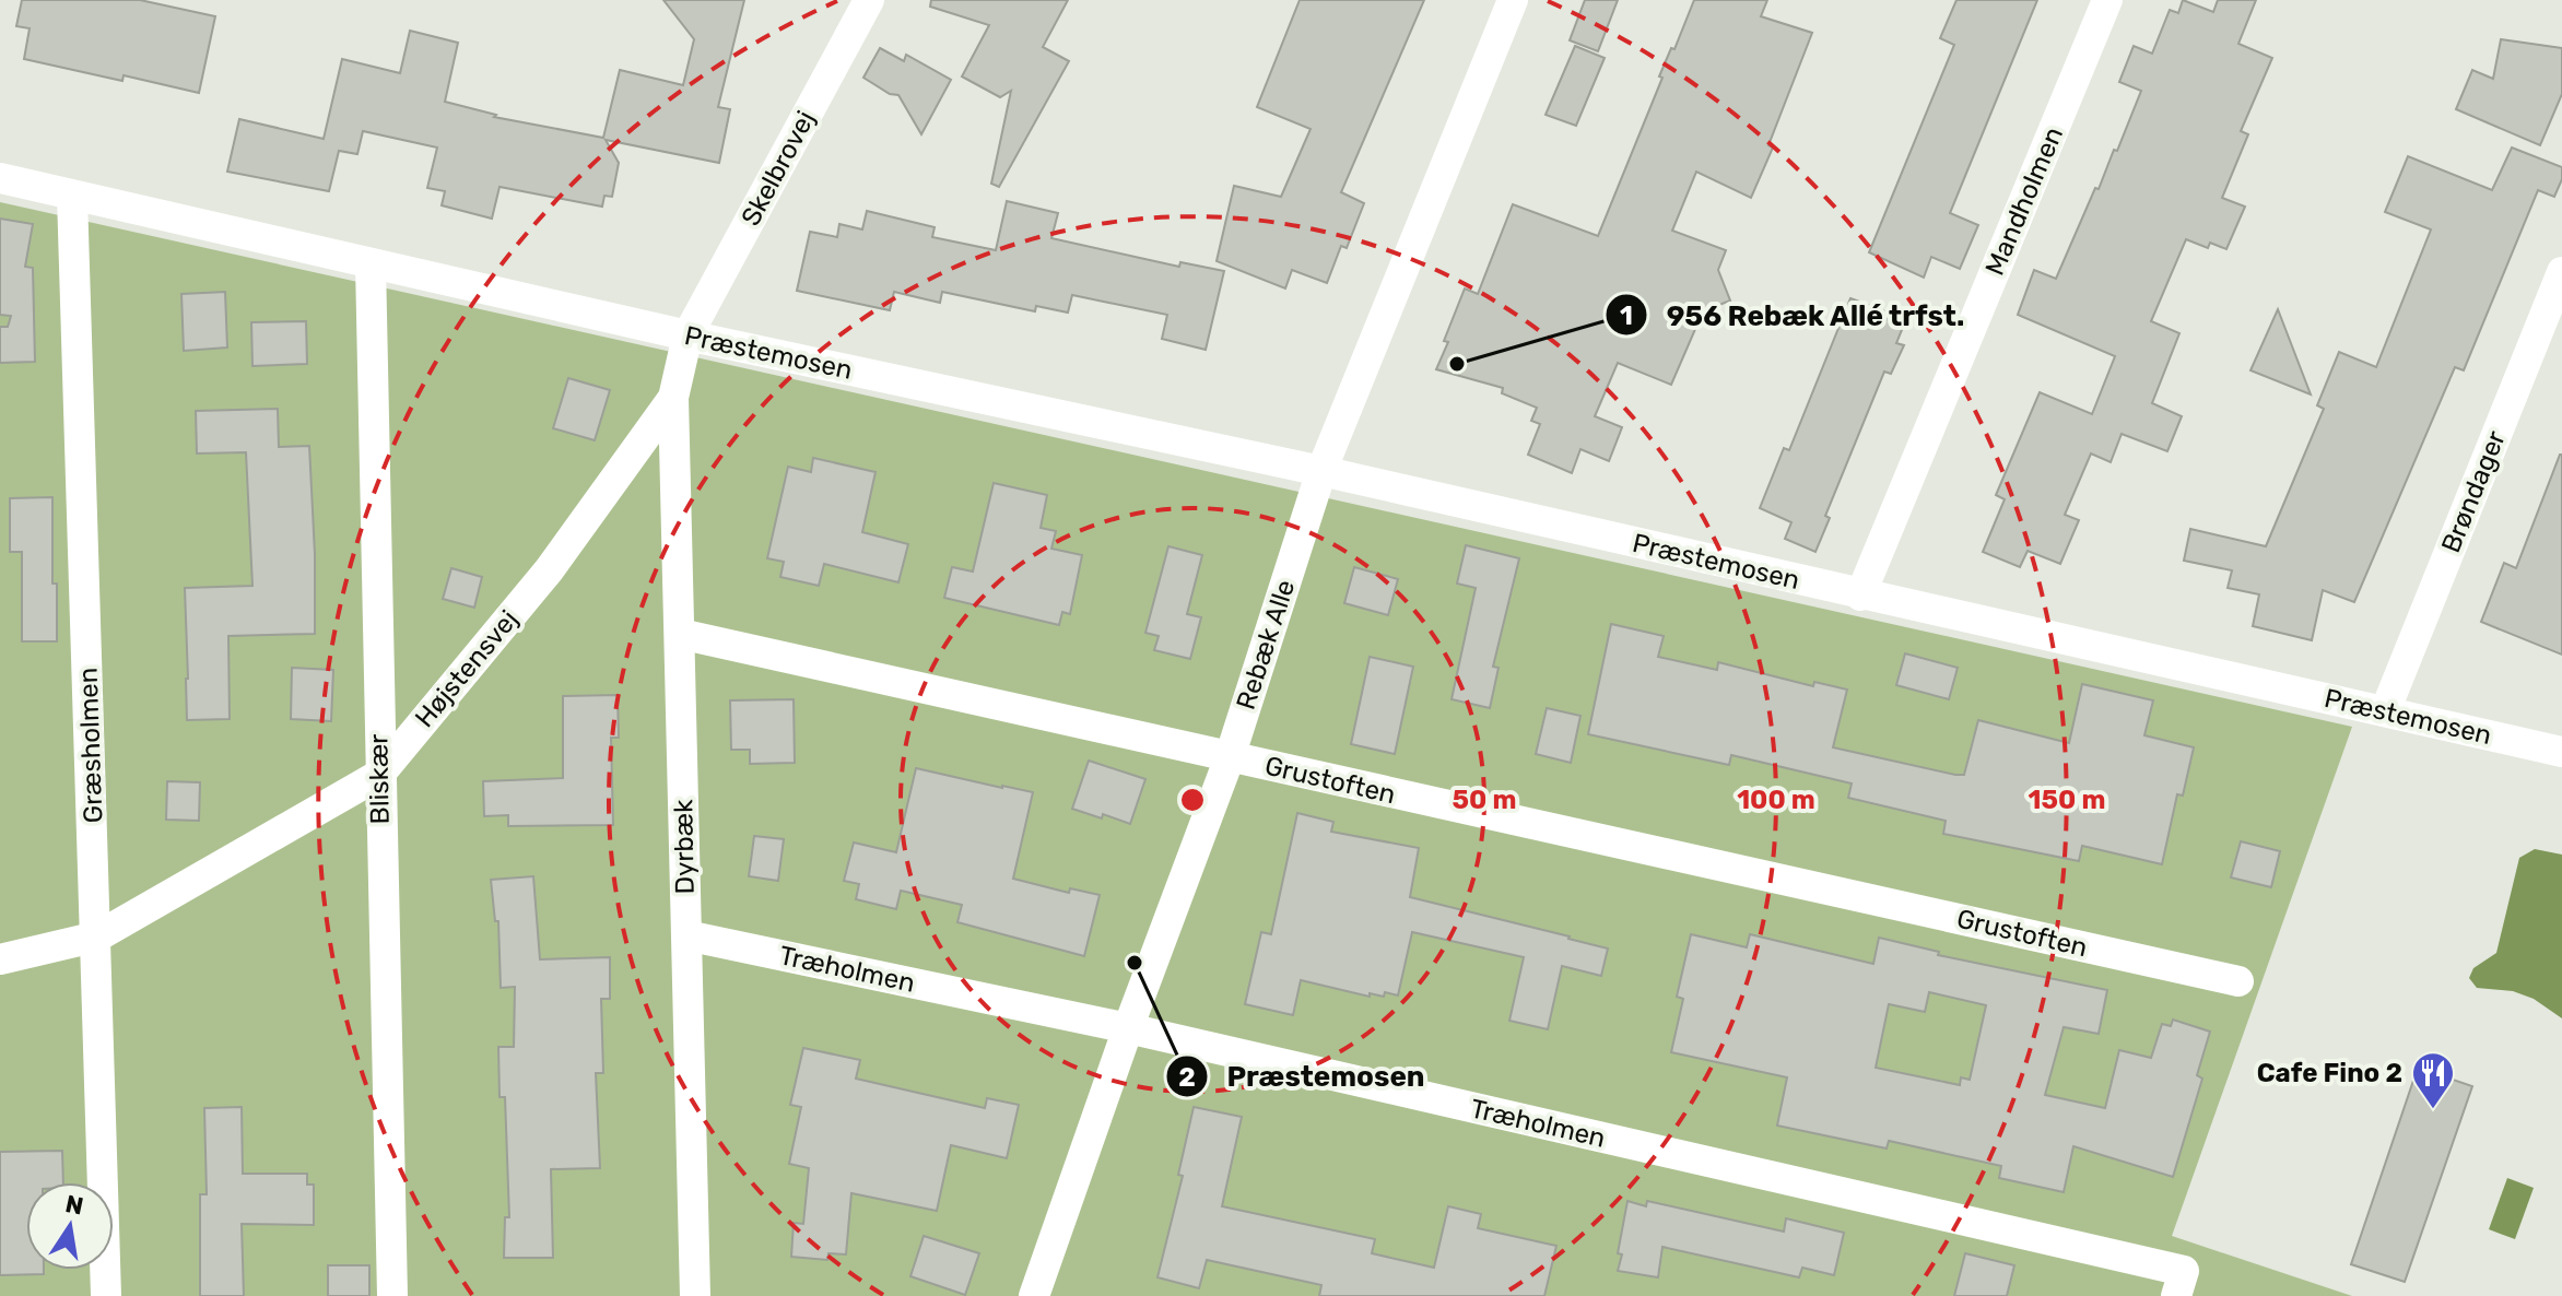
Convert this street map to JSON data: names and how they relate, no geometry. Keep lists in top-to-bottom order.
{
  "streets": {
    "street": [
      "Skelbrovej",
      "Mandholmen",
      "Præstemosen",
      "Brøndager",
      "Rebæk Alle",
      "Højstensvej",
      "Græsholmen",
      "Bliskær",
      "Grustoften",
      "Dyrbæk",
      "Træholmen"
    ]
  },
  "crossings": [
    ["Skelbrovej", "Præstemosen"],
    ["Skelbrovej", "Højstensvej"],
    ["Mandholmen", "Præstemosen"],
    ["Præstemosen", "Brøndager"],
    ["Præstemosen", "Rebæk Alle"],
    ["Præstemosen", "Højstensvej"],
    ["Præstemosen", "Græsholmen"],
    ["Præstemosen", "Bliskær"],
    ["Rebæk Alle", "Grustoften"],
    ["Rebæk Alle", "Træholmen"],
    ["Højstensvej", "Græsholmen"],
    ["Højstensvej", "Bliskær"],
    ["Højstensvej", "Dyrbæk"],
    ["Grustoften", "Dyrbæk"],
    ["Dyrbæk", "Træholmen"]
  ],
  "places": {
    "other": ["956 Rebæk Allé trfst.", "Præstemosen"],
    "restaurant": ["Cafe Fino 2"]
  },
  "north": "top",
  "rings": ["50 m", "100 m", "150 m"]
}
